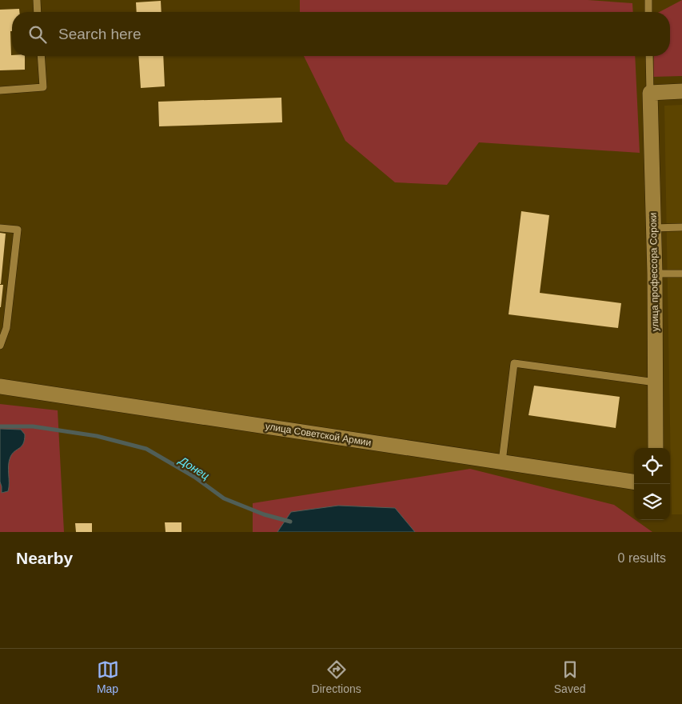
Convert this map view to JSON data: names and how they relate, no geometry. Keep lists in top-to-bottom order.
{
  "streets": {
    "street": ["улица профессора Сороки", "улица Советской Армии"]
  },
  "water": ["Донец"],
  "page": {
    "search": "Search here",
    "heading": ["Nearby", "0 results"],
    "nav": ["Map", "Directions", "Saved"]
  }
}
